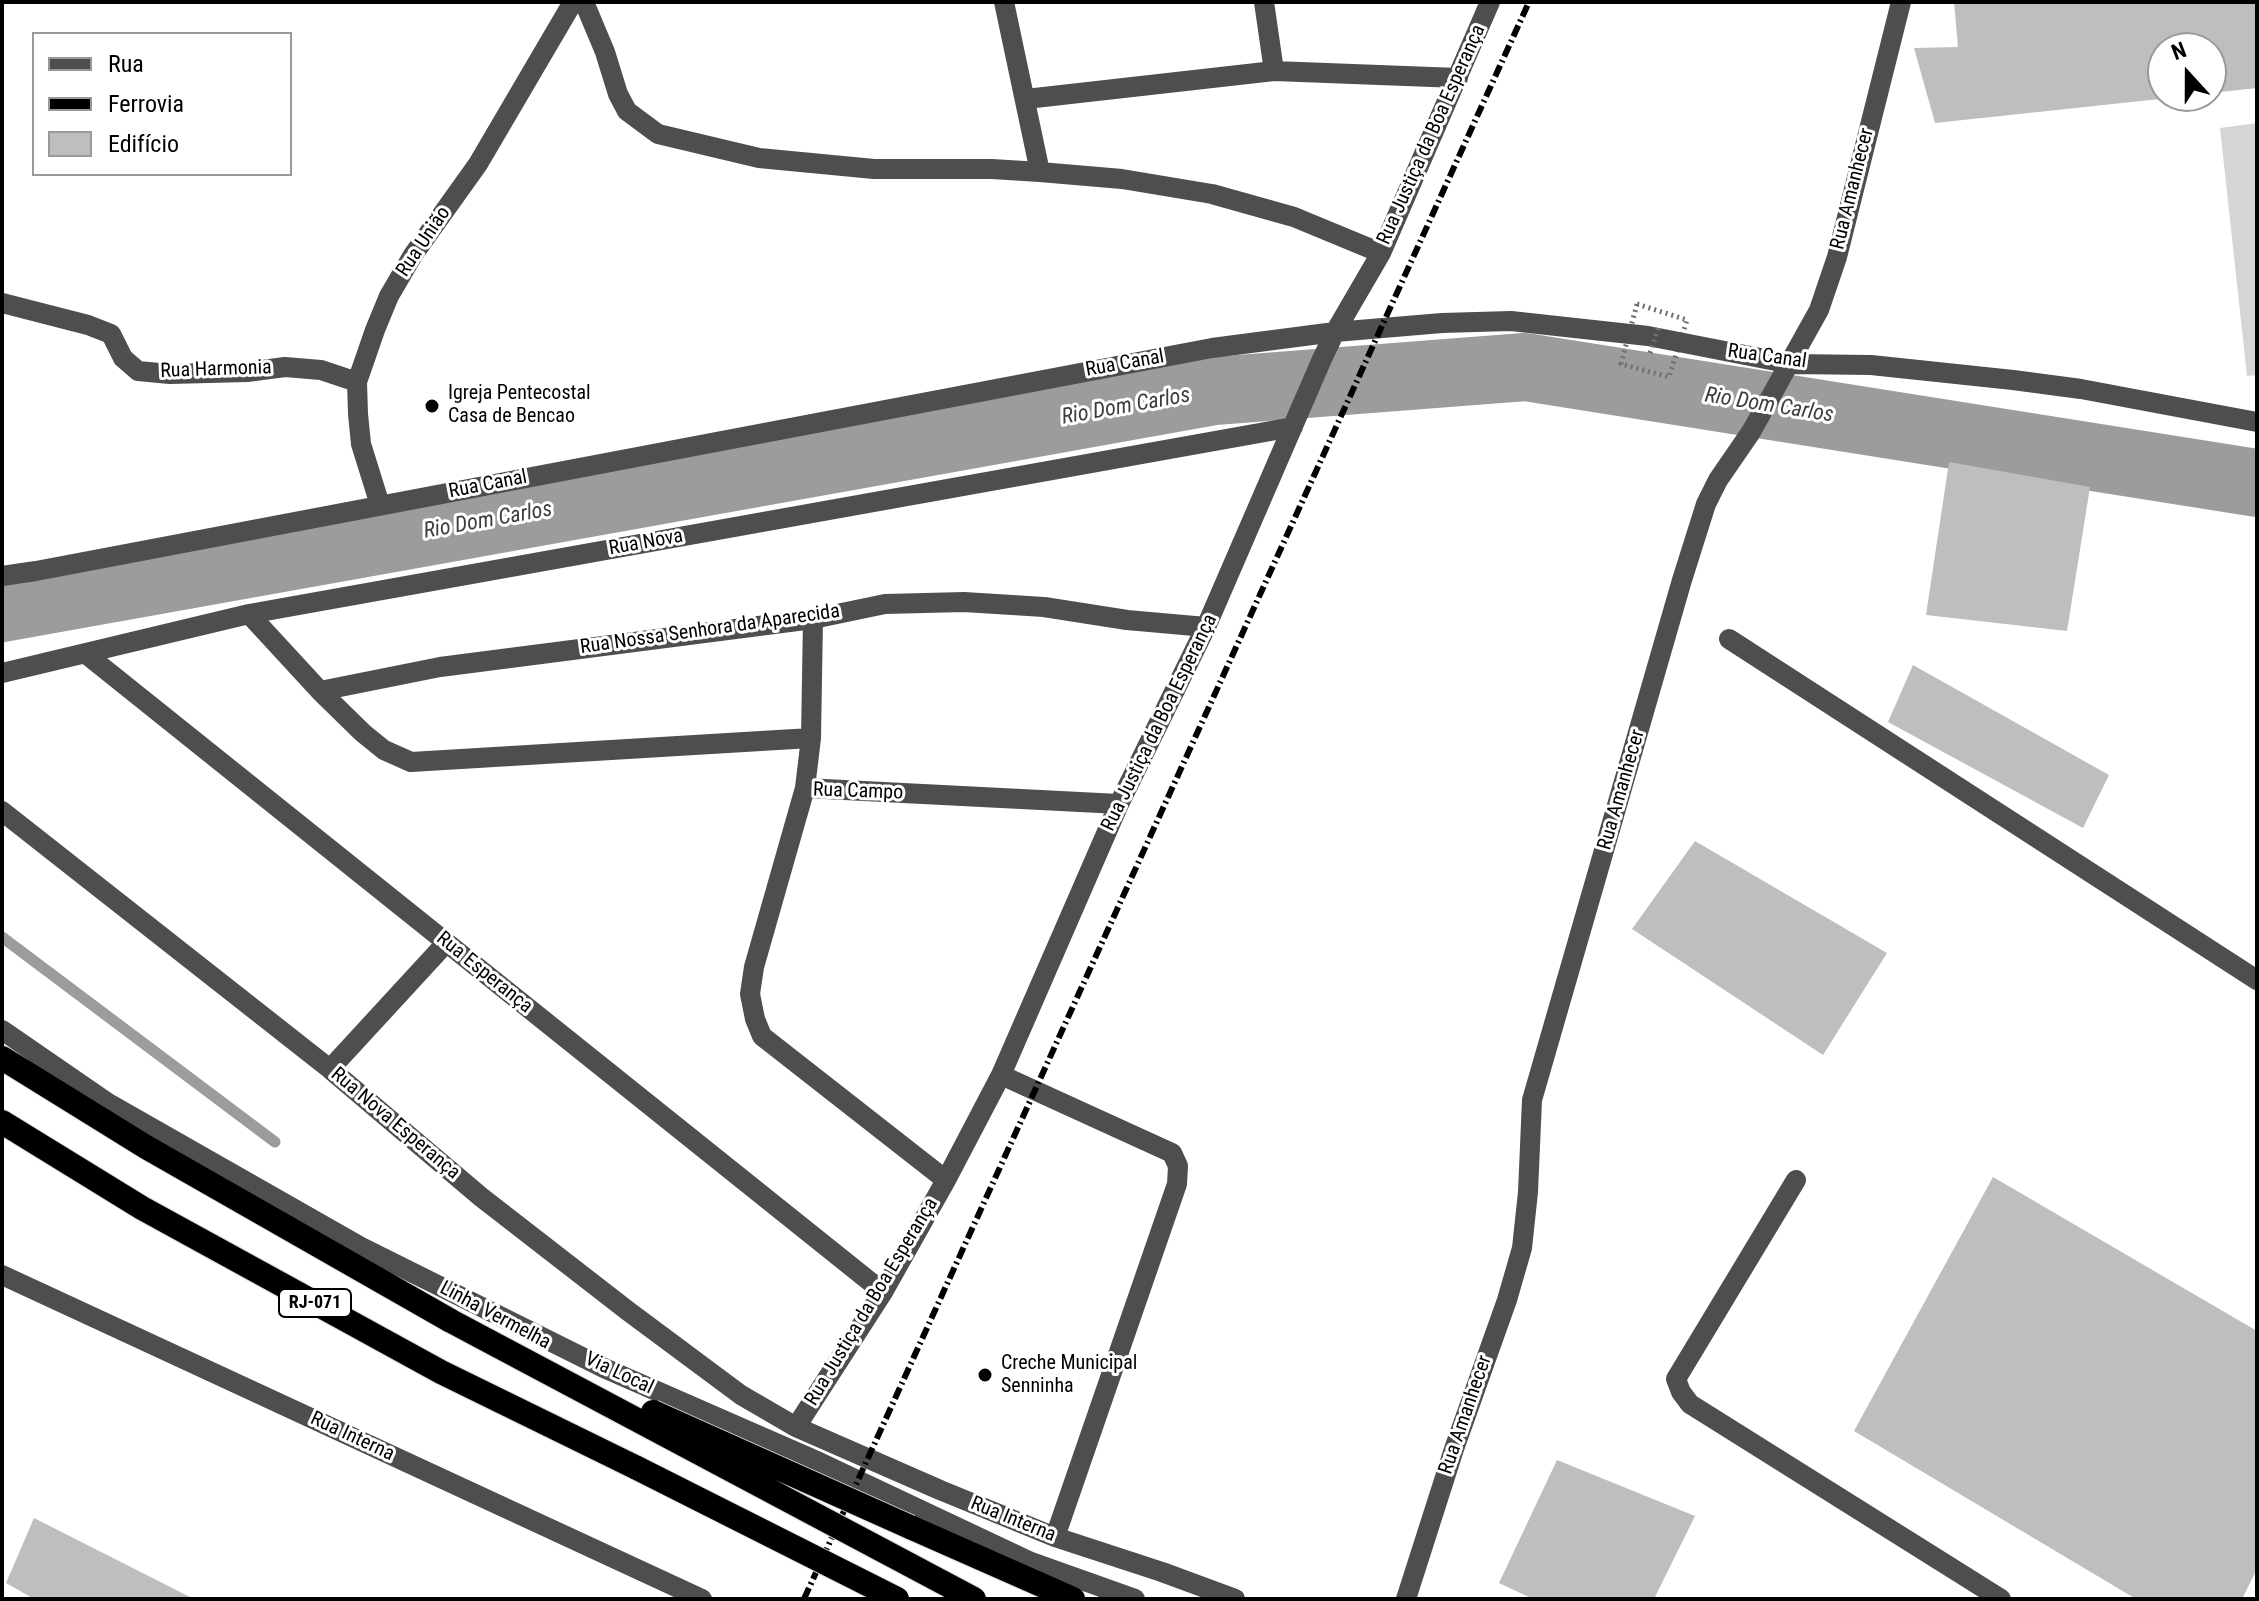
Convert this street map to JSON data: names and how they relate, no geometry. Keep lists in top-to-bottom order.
{
  "streets": {
    "highway": ["RJ-071", "Linha Vermelha"],
    "street": [
      "Rua Justiça da Boa Esperança",
      "Rua Amanhecer",
      "Rua União",
      "Rua Canal",
      "Rua Harmonia",
      "Rua Nova",
      "Rua Nossa Senhora da Aparecida",
      "Rua Campo",
      "Rua Esperança",
      "Rua Nova Esperança",
      "Via Local",
      "Rua Interna"
    ]
  },
  "crossings": [
    ["Rua Justiça da Boa Esperança", "Rua Canal"],
    ["Rua Justiça da Boa Esperança", "Rua Nova"],
    ["Rua Justiça da Boa Esperança", "Rua Nossa Senhora da Aparecida"],
    ["Rua Justiça da Boa Esperança", "Rua Campo"],
    ["Rua Justiça da Boa Esperança", "Rua Esperança"],
    ["Rua Justiça da Boa Esperança", "Rua Nova Esperança"],
    ["Rua Justiça da Boa Esperança", "Rua Interna"],
    ["Rua Amanhecer", "Rua Canal"],
    ["Rua União", "Rua Canal"],
    ["Rua União", "Rua Harmonia"],
    ["Rua Nova", "Rua Esperança"],
    ["Rua Nova Esperança", "Rua Interna"]
  ],
  "water": ["Rio Dom Carlos"],
  "places": ["Igreja Pentecostal Casa de Bencao", "Creche Municipal Senninha"],
  "legend": ["Rua", "Ferrovia", "Edifício"],
  "north": "top"
}
